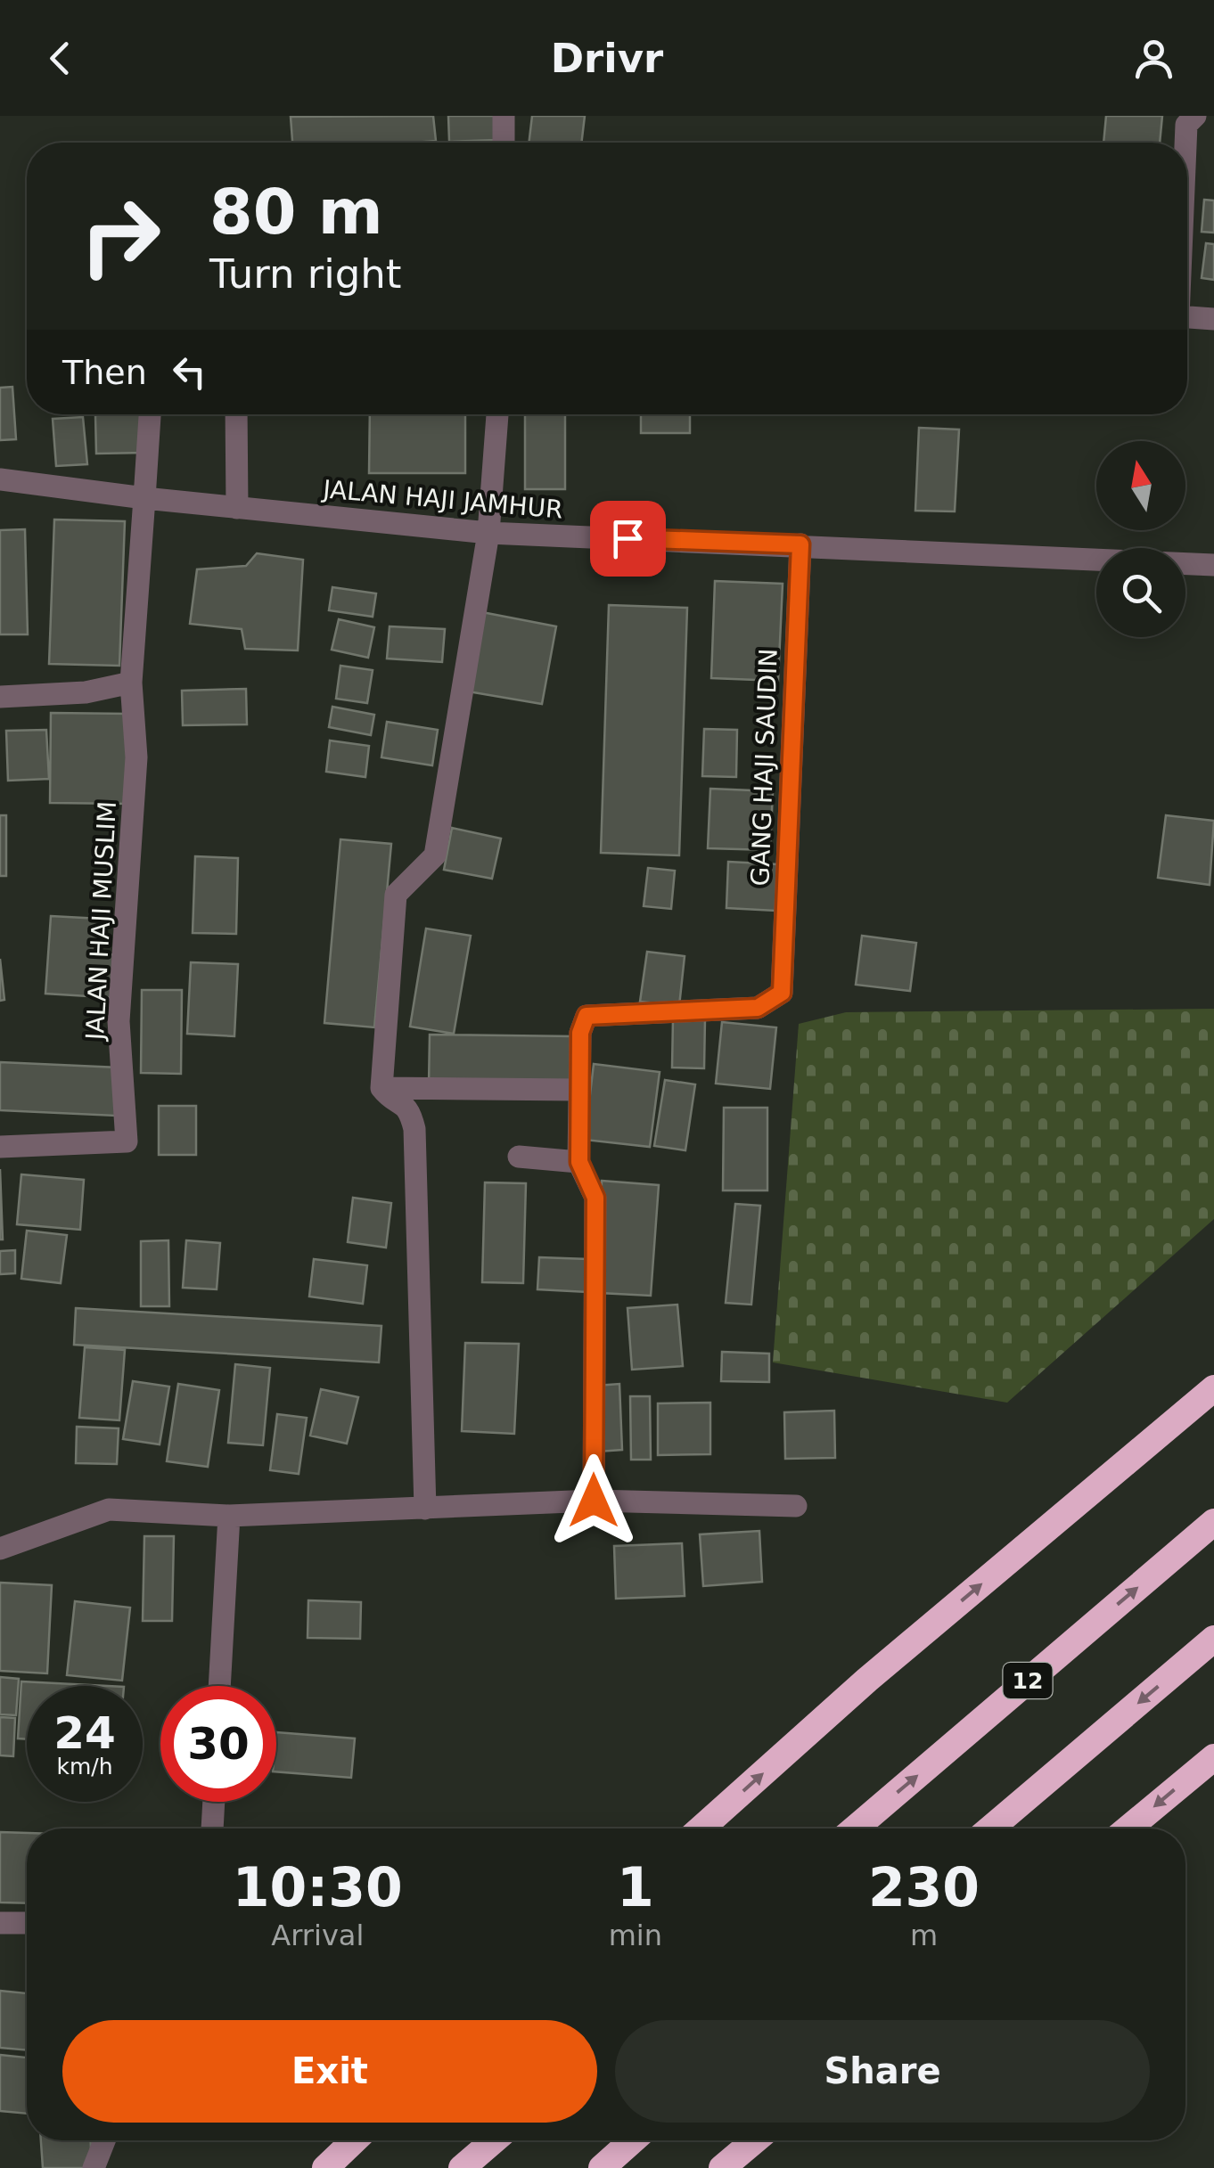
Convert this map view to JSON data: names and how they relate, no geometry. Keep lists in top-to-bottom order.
{
  "streets": {
    "highway": ["12"],
    "street": ["JALAN HAJI JAMHUR", "GANG HAJI SAUDIN", "JALAN HAJI MUSLIM"]
  },
  "crossings": [
    ["JALAN HAJI JAMHUR", "GANG HAJI SAUDIN"]
  ],
  "north": "top",
  "page": {
    "header": "Drivr",
    "turn": ["80 m", "Turn right"],
    "then": "Then",
    "speed": "24 km/h",
    "limit": "30",
    "eta": [
      "10:30",
      "Arrival",
      "1",
      "min",
      "230",
      "m"
    ],
    "buttons": ["Exit", "Share"]
  }
}
